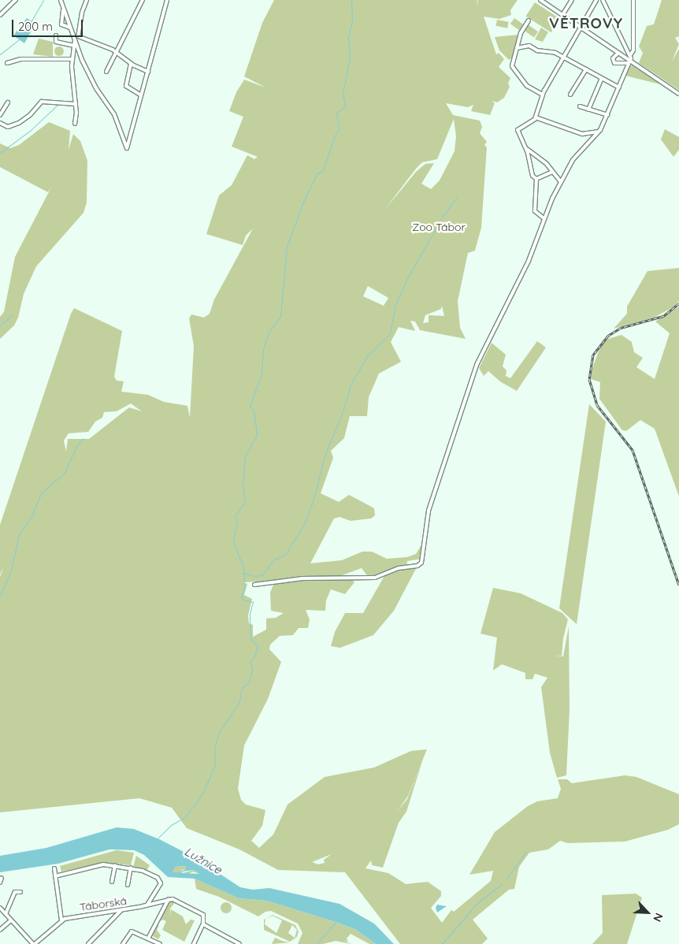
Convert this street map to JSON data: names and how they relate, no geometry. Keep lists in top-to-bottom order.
{
  "streets": {
    "street": ["Táborská"]
  },
  "districts": ["VĚTROVY"],
  "water": ["Lužnice"],
  "parks": ["Zoo Tábor"],
  "scale_bar": "200 m",
  "north": "bottom right"
}
